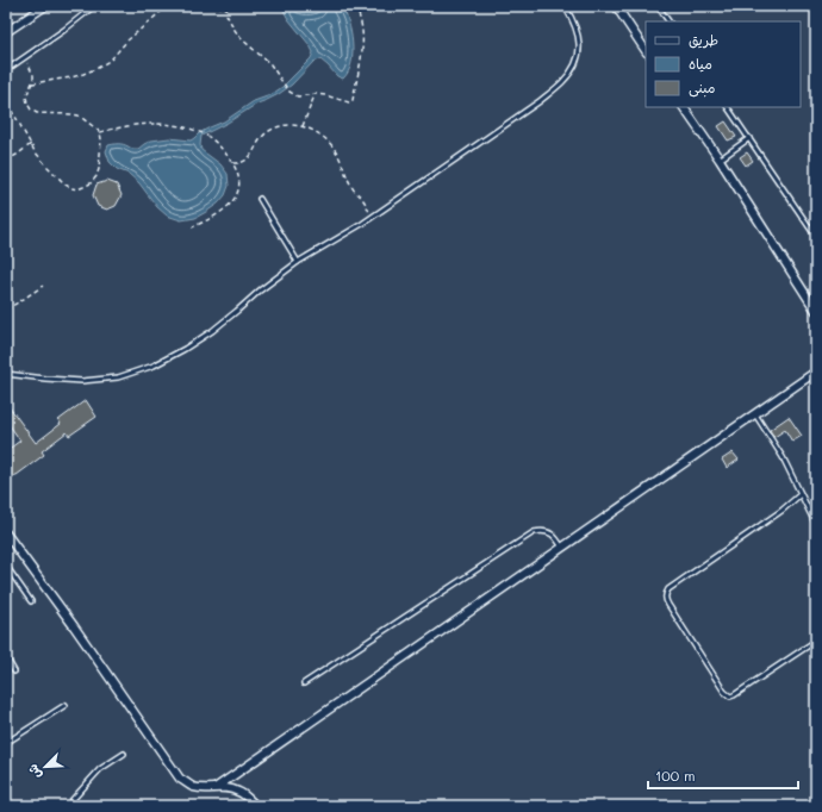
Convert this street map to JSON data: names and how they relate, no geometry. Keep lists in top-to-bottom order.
{
  "legend": ["طريق", "مياه", "مبنى"],
  "scale_bar": "100 m",
  "north": "bottom left"
}
